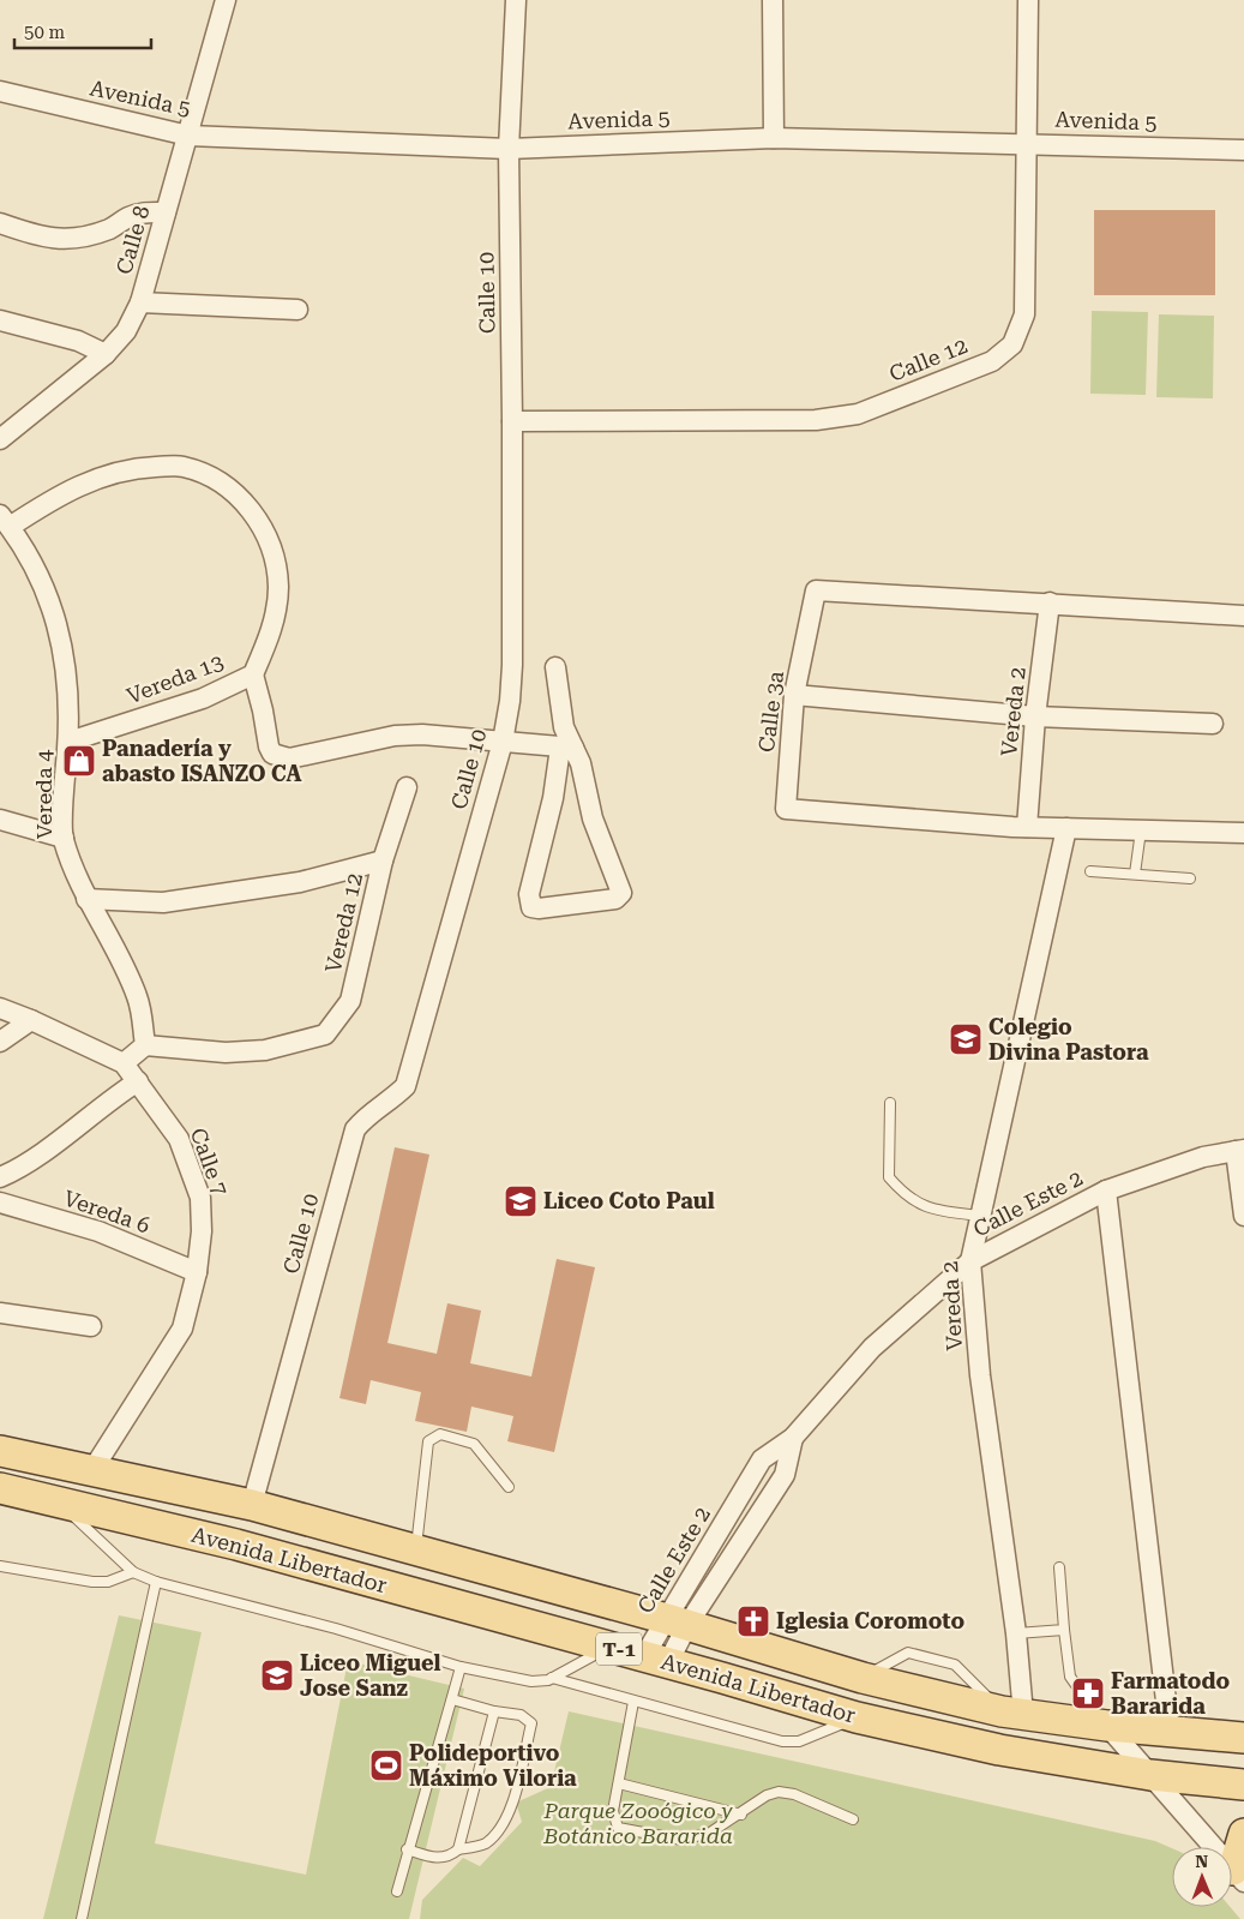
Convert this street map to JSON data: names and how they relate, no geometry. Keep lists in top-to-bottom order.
{
  "streets": {
    "main road": ["Avenida Libertador", "T-1"],
    "street": [
      "Avenida 5",
      "Calle 8",
      "Calle 10",
      "Calle 12",
      "Vereda 13",
      "Calle 3a",
      "Vereda 2",
      "Vereda 4",
      "Vereda 12",
      "Calle 7",
      "Calle Este 2",
      "Vereda 6"
    ]
  },
  "crossings": [
    ["Avenida 5", "Calle 8"],
    ["Avenida 5", "Calle 10"],
    ["Avenida 5", "Calle 12"],
    ["Calle 10", "Calle 12"],
    ["Calle 10", "Avenida Libertador"],
    ["Vereda 13", "Vereda 4"],
    ["Calle 3a", "Vereda 2"],
    ["Vereda 2", "Calle Este 2"],
    ["Vereda 2", "Avenida Libertador"],
    ["Vereda 4", "Vereda 12"],
    ["Calle 7", "Vereda 6"],
    ["Calle 7", "Avenida Libertador"],
    ["Calle Este 2", "Avenida Libertador"]
  ],
  "parks": ["Parque Zooógico y Botánico Bararida"],
  "places": {
    "shop": ["Panadería y abasto ISANZO CA"],
    "school or university": ["Colegio Divina Pastora", "Liceo Coto Paul", "Liceo Miguel Jose Sanz"],
    "church": ["Iglesia Coromoto"],
    "pharmacy": ["Farmatodo Bararida"],
    "sports": ["Polideportivo Máximo Viloria"]
  },
  "scale_bar": "50 m",
  "north": "top"
}
